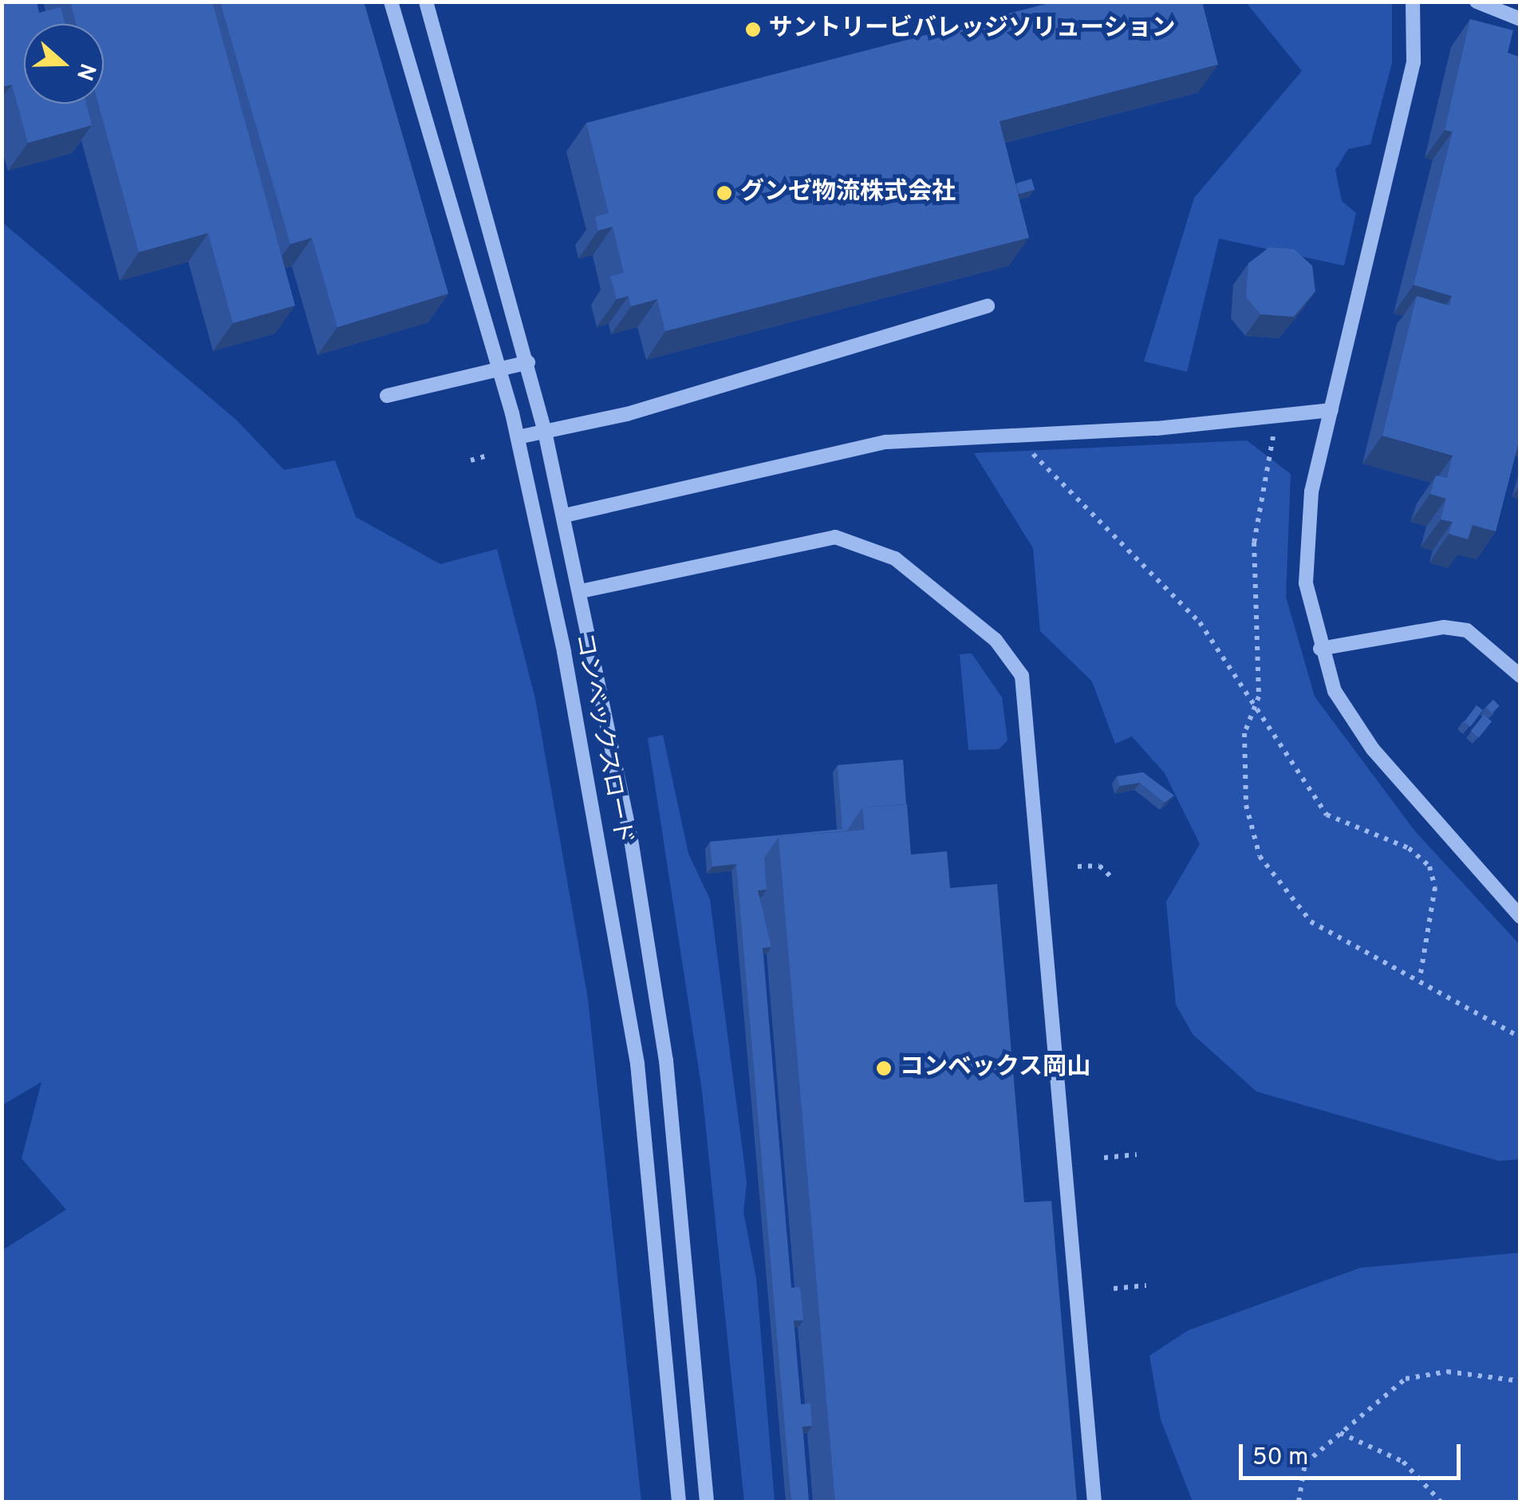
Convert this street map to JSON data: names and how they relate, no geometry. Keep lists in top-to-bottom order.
{
  "streets": {
    "street": ["コンベックスロード"]
  },
  "places": ["サントリービバレッジソリューション", "グンゼ物流株式会社", "コンベックス岡山"],
  "scale_bar": "50 m",
  "north": "right"
}
